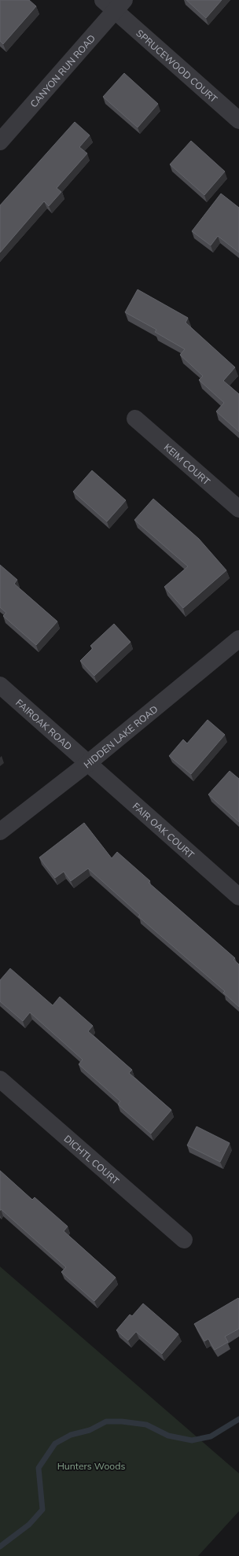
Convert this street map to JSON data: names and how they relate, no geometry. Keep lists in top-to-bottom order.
{
  "streets": {
    "street": [
      "SPRUCEWOOD COURT",
      "CANYON RUN ROAD",
      "KEIM COURT",
      "FAIROAK ROAD",
      "HIDDEN LAKE ROAD",
      "FAIR OAK COURT",
      "DICHTL COURT"
    ]
  },
  "crossings": [
    ["SPRUCEWOOD COURT", "CANYON RUN ROAD"],
    ["FAIROAK ROAD", "HIDDEN LAKE ROAD"],
    ["FAIROAK ROAD", "FAIR OAK COURT"],
    ["HIDDEN LAKE ROAD", "FAIR OAK COURT"]
  ],
  "parks": ["Hunters Woods"]
}
